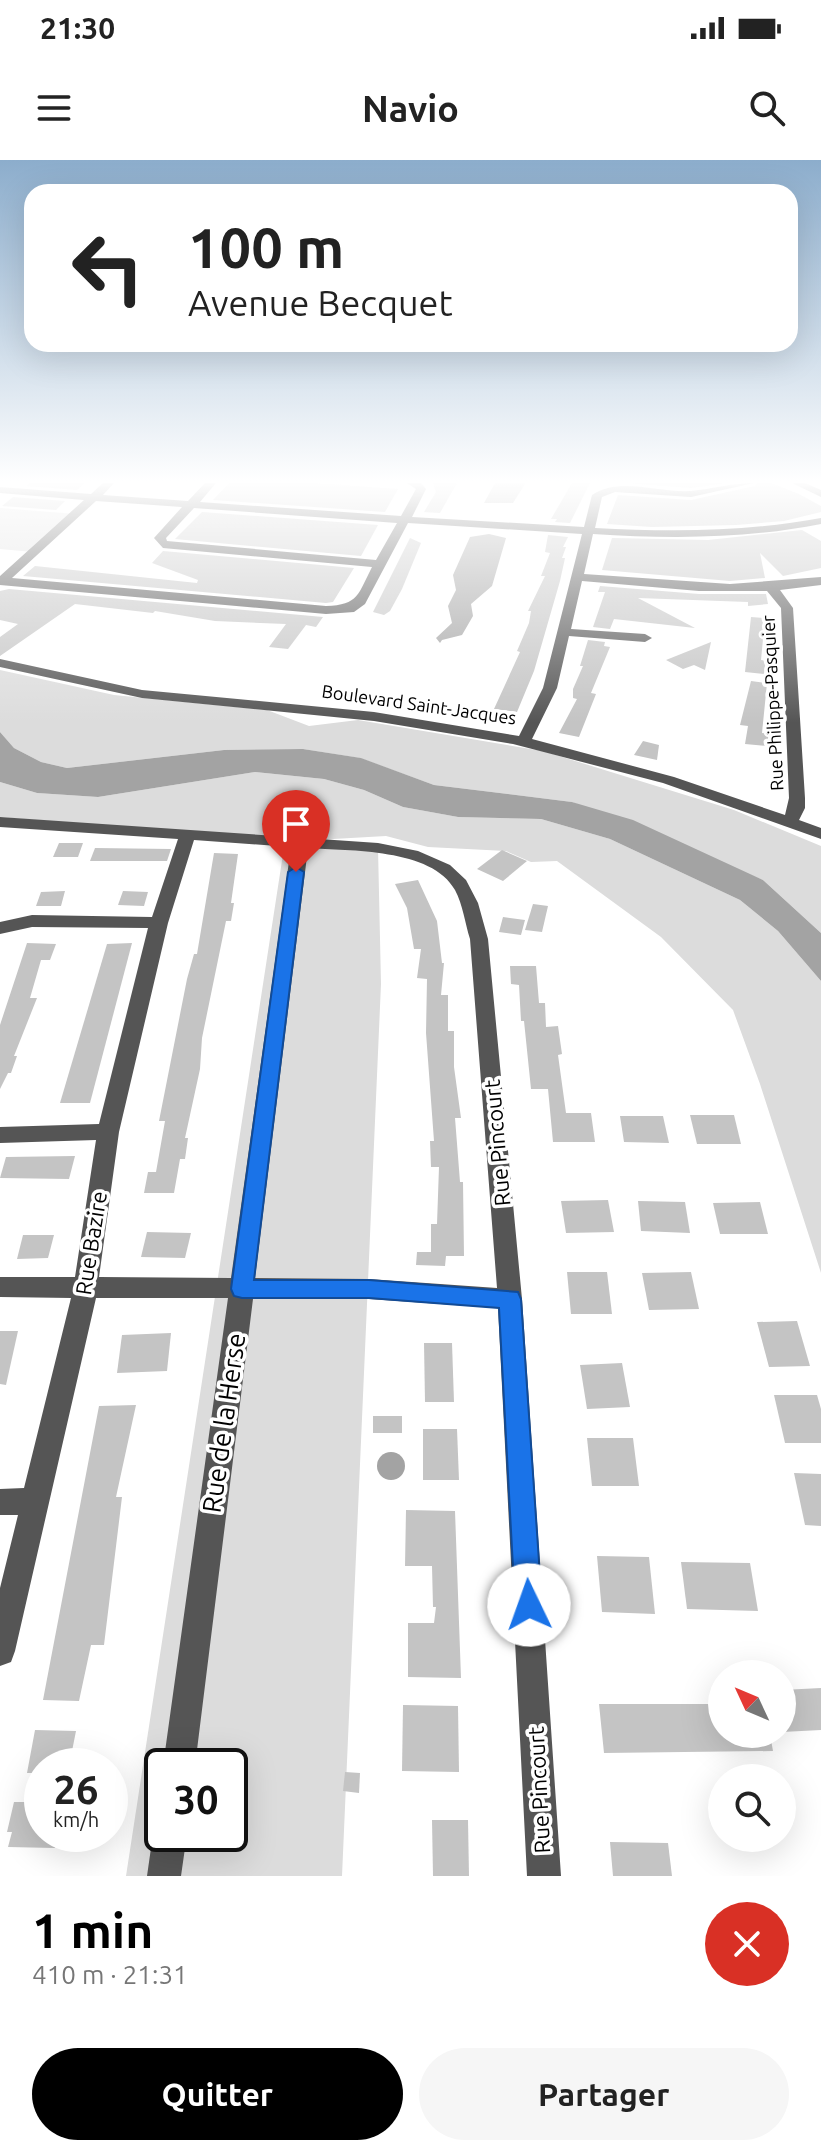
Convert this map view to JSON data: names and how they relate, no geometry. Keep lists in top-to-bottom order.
{
  "streets": {
    "street": [
      "Rue Philippe-Pasquier",
      "Boulevard Saint-Jacques",
      "Rue Pincourt",
      "Rue Bazire",
      "Rue de la Herse"
    ]
  },
  "crossings": [
    ["Rue Philippe-Pasquier", "Boulevard Saint-Jacques"],
    ["Rue Pincourt", "Rue Bazire"],
    ["Rue Pincourt", "Rue de la Herse"]
  ],
  "north": "top left",
  "page": {
    "status": "21:30",
    "header": "Navio",
    "turn": ["100 m", "Avenue Becquet"],
    "speed": "26 km/h",
    "limit": "30",
    "heading": ["1 min", "410 m · 21:31"],
    "buttons": ["Quitter", "Partager"]
  }
}
